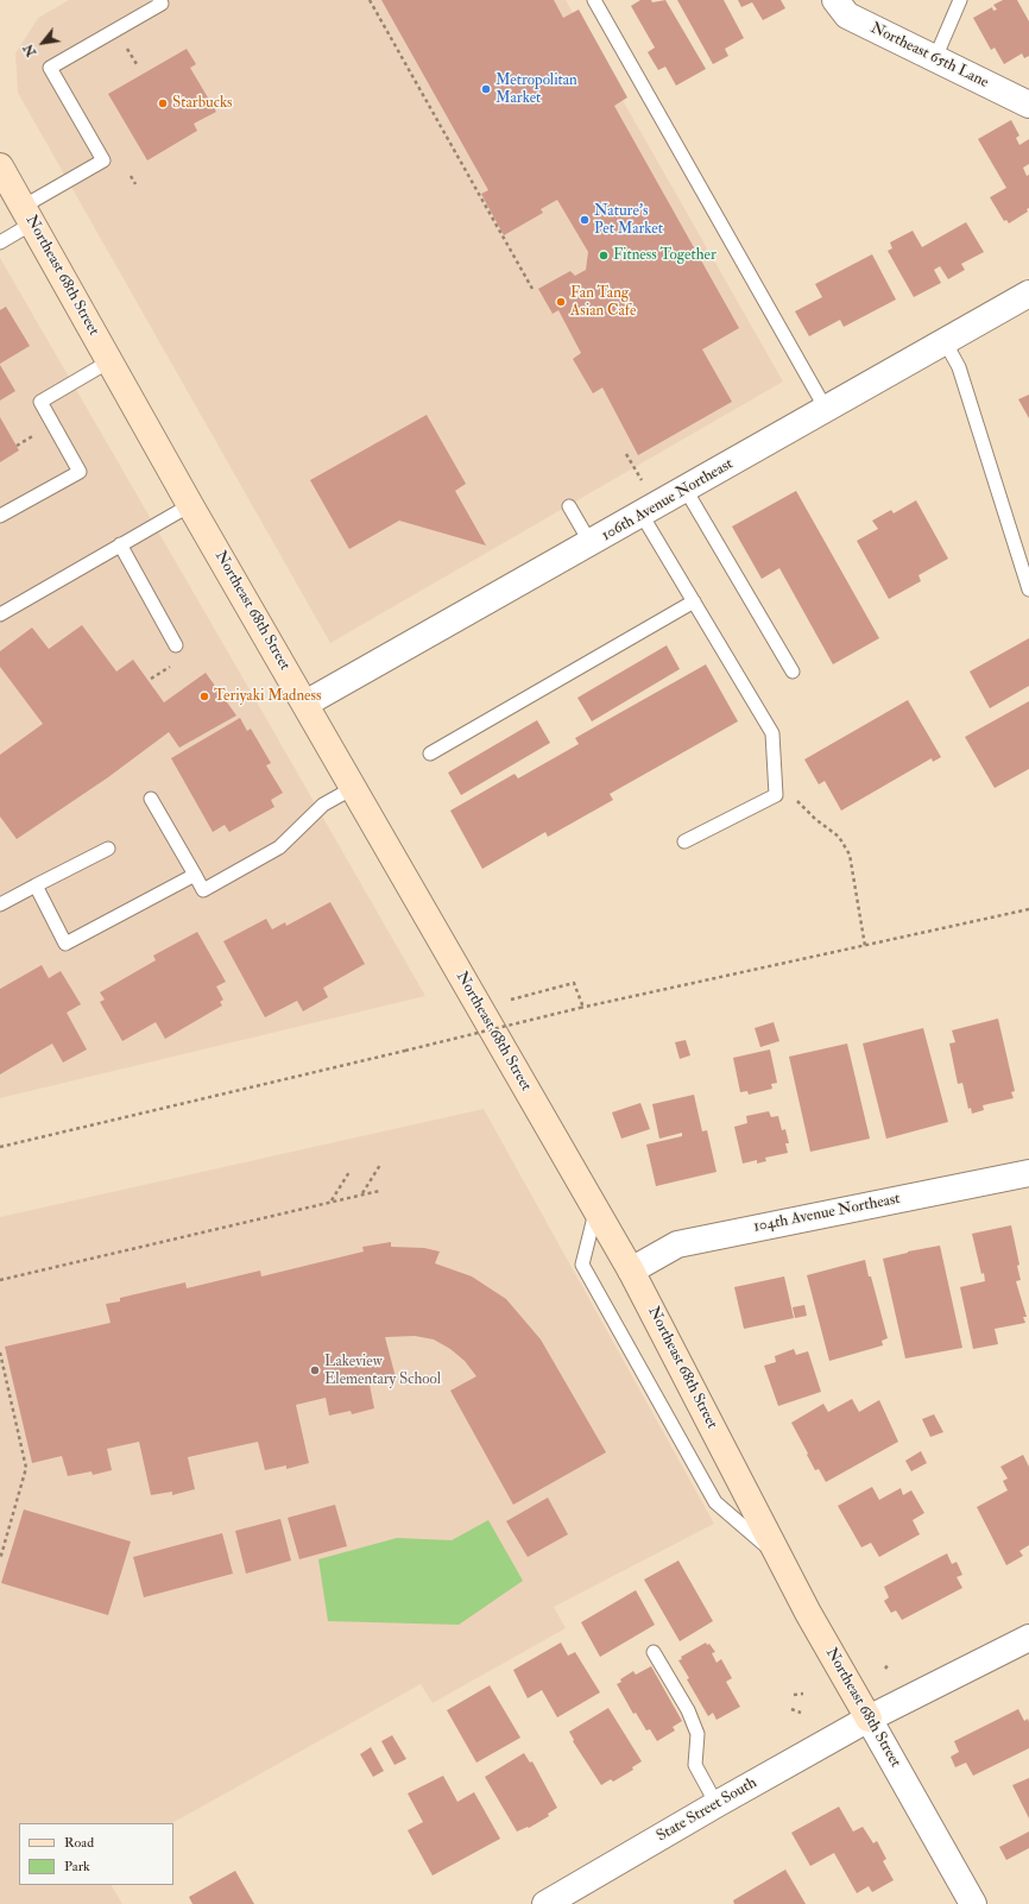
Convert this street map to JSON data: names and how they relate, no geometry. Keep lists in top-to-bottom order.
{
  "streets": {
    "main road": ["Northeast 68th Street"],
    "street": [
      "Northeast 65th Lane",
      "106th Avenue Northeast",
      "104th Avenue Northeast",
      "State Street South"
    ]
  },
  "crossings": [
    ["Northeast 68th Street", "106th Avenue Northeast"],
    ["Northeast 68th Street", "104th Avenue Northeast"],
    ["Northeast 68th Street", "State Street South"]
  ],
  "places": [
    "Metropolitan Market",
    "Starbucks",
    "Nature's Pet Market",
    "Fitness Together",
    "Fan Tang Asian Cafe",
    "Teriyaki Madness",
    "Lakeview Elementary School"
  ],
  "legend": ["Road", "Park"],
  "north": "bottom left"
}
